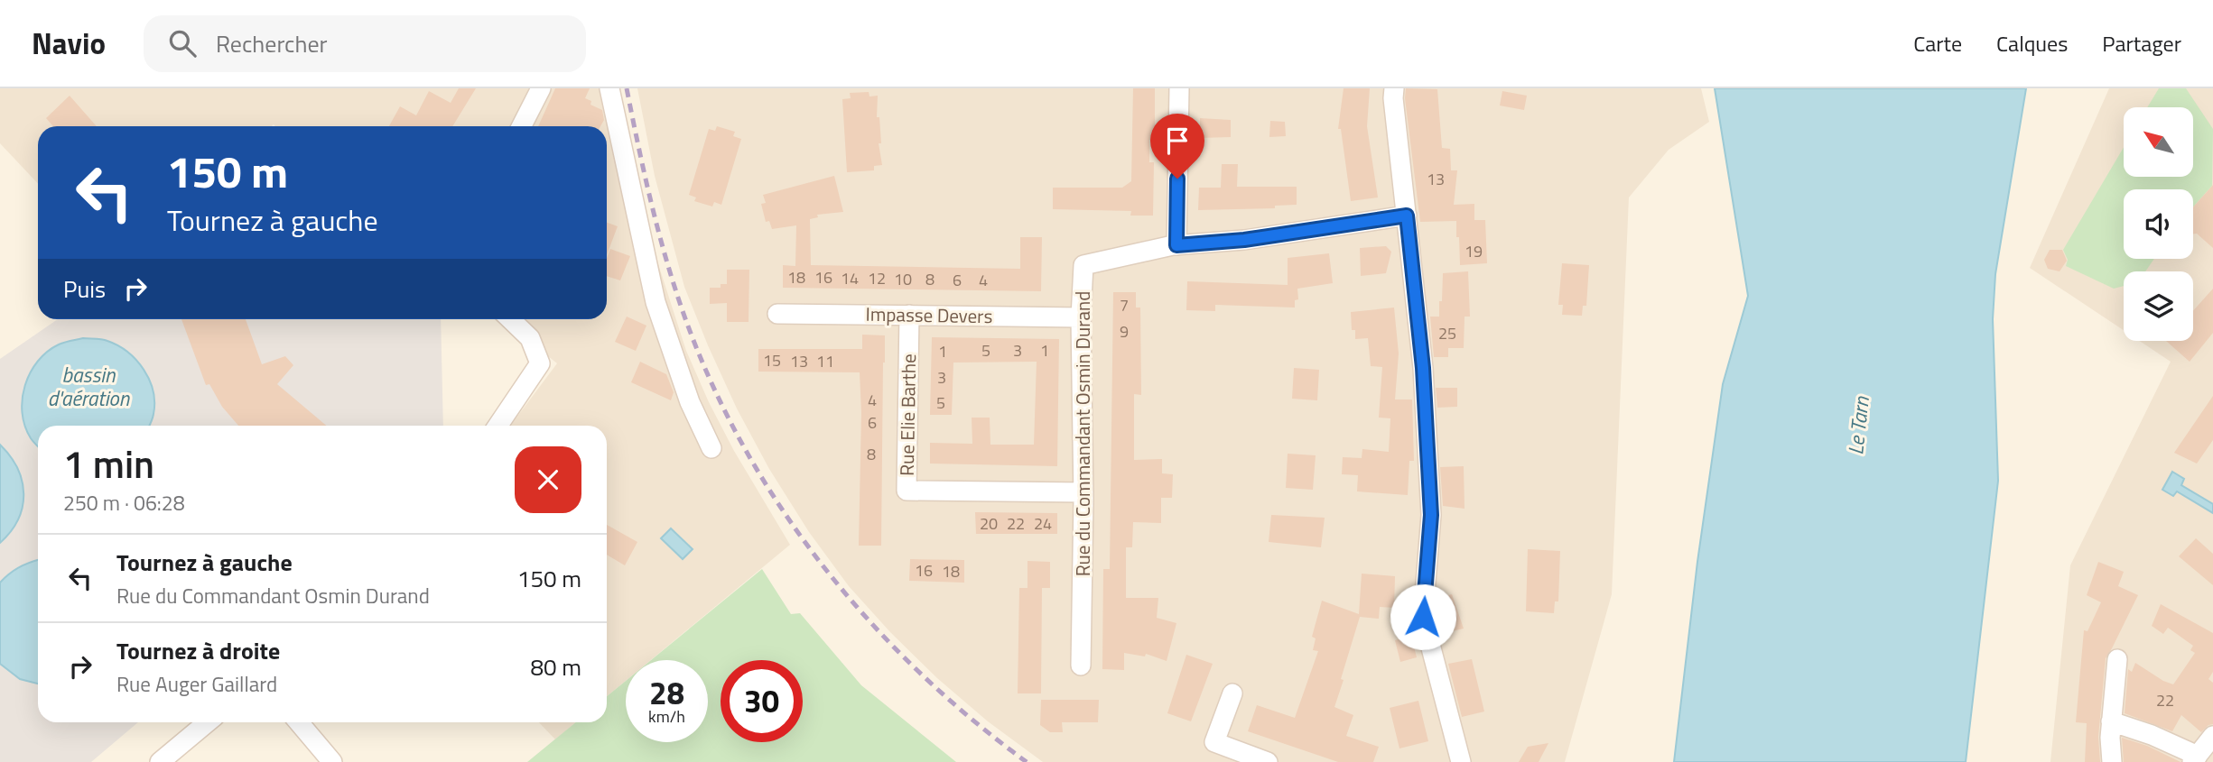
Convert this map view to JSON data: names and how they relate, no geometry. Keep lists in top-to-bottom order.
{
  "streets": {
    "street": ["Impasse Devers", "Rue Elie Barthe", "Rue du Commandant Osmin Durand"]
  },
  "crossings": [
    ["Impasse Devers", "Rue Elie Barthe"],
    ["Impasse Devers", "Rue du Commandant Osmin Durand"],
    ["Rue Elie Barthe", "Rue du Commandant Osmin Durand"]
  ],
  "water": ["bassin d'aération", "Le Tarn"],
  "house_numbers": [
    "13",
    "19",
    "18",
    "16",
    "14",
    "12",
    "10",
    "8",
    "6",
    "4",
    "7",
    "9",
    "25",
    "5",
    "3",
    "1",
    "1",
    "15",
    "13",
    "11",
    "3",
    "4",
    "5",
    "6",
    "8",
    "20",
    "22",
    "24",
    "16",
    "18",
    "22"
  ],
  "north": "top left",
  "page": {
    "header": "Navio",
    "search": "Rechercher",
    "nav": ["Carte", "Calques", "Partager"],
    "turn": ["150 m", "Tournez à gauche"],
    "then": "Puis",
    "heading": ["1 min", "250 m · 06:28"],
    "list": [
      {
        "name": "Tournez à gauche",
        "note": "Rue du Commandant Osmin Durand",
        "value": "150 m"
      },
      {
        "name": "Tournez à droite",
        "note": "Rue Auger Gaillard",
        "value": "80 m"
      }
    ],
    "speed": "28 km/h",
    "limit": "30"
  }
}
